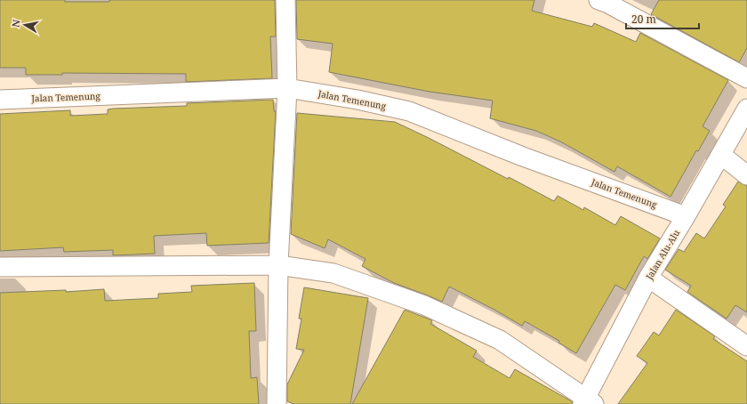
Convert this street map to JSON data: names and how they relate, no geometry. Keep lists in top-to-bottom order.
{
  "streets": {
    "street": ["Jalan Temenung", "Jalan Alu-Alu"]
  },
  "crossings": [
    ["Jalan Temenung", "Jalan Alu-Alu"]
  ],
  "scale_bar": "20 m",
  "north": "left"
}
